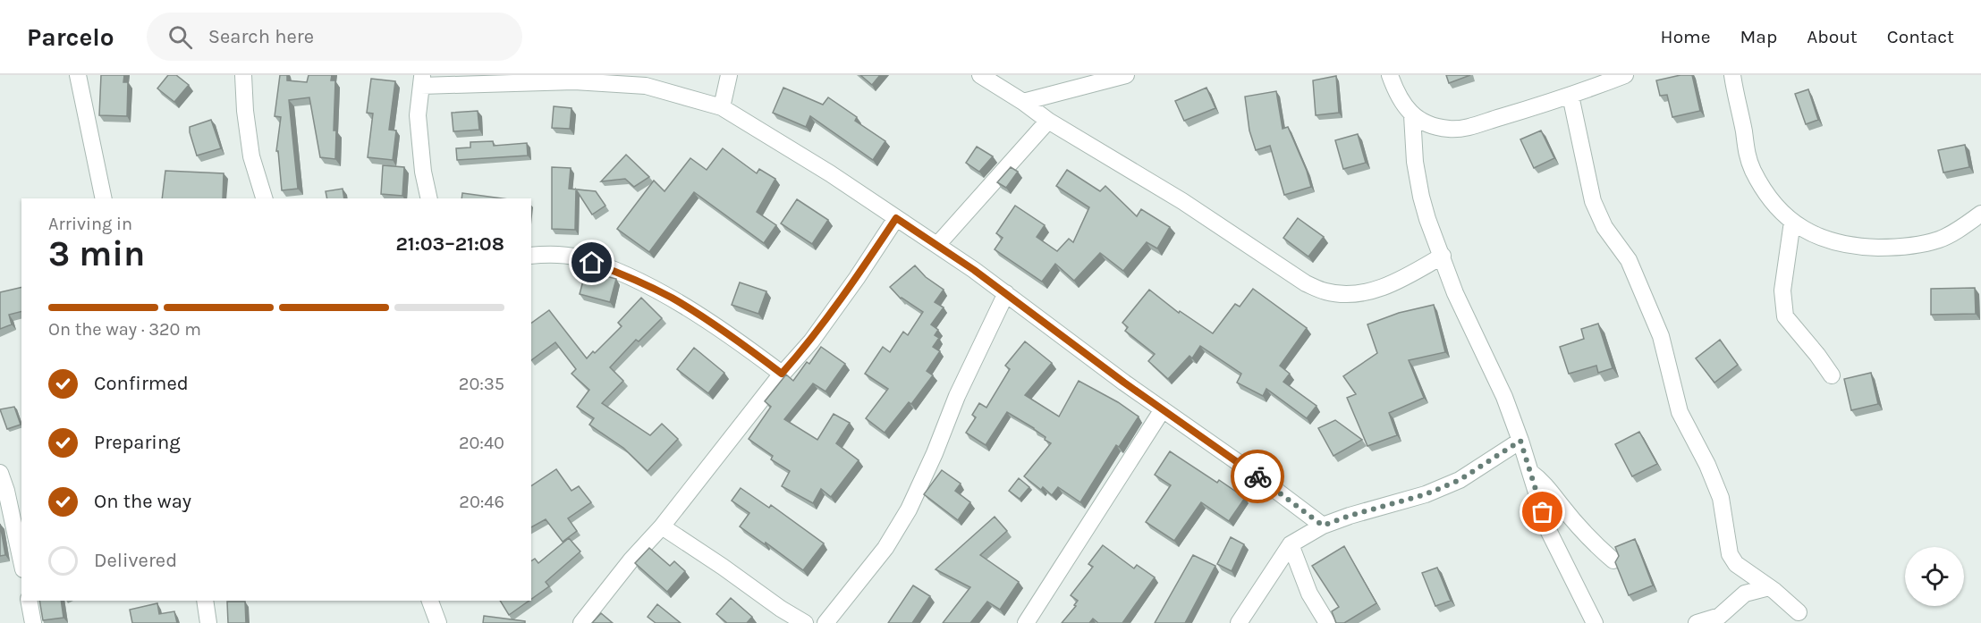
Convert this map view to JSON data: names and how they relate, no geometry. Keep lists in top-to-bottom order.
{
  "page": {
    "header": "Parcelo",
    "search": "Search here",
    "nav": [
      "Home",
      "Map",
      "About",
      "Contact"
    ],
    "heading": ["3 min", "Arriving in", "21:03–21:08"],
    "bar": "On the way · 320 m",
    "list": [
      ["Confirmed", "20:35"],
      ["Preparing", "20:40"],
      ["On the way", "20:46"],
      "Delivered"
    ]
  }
}
